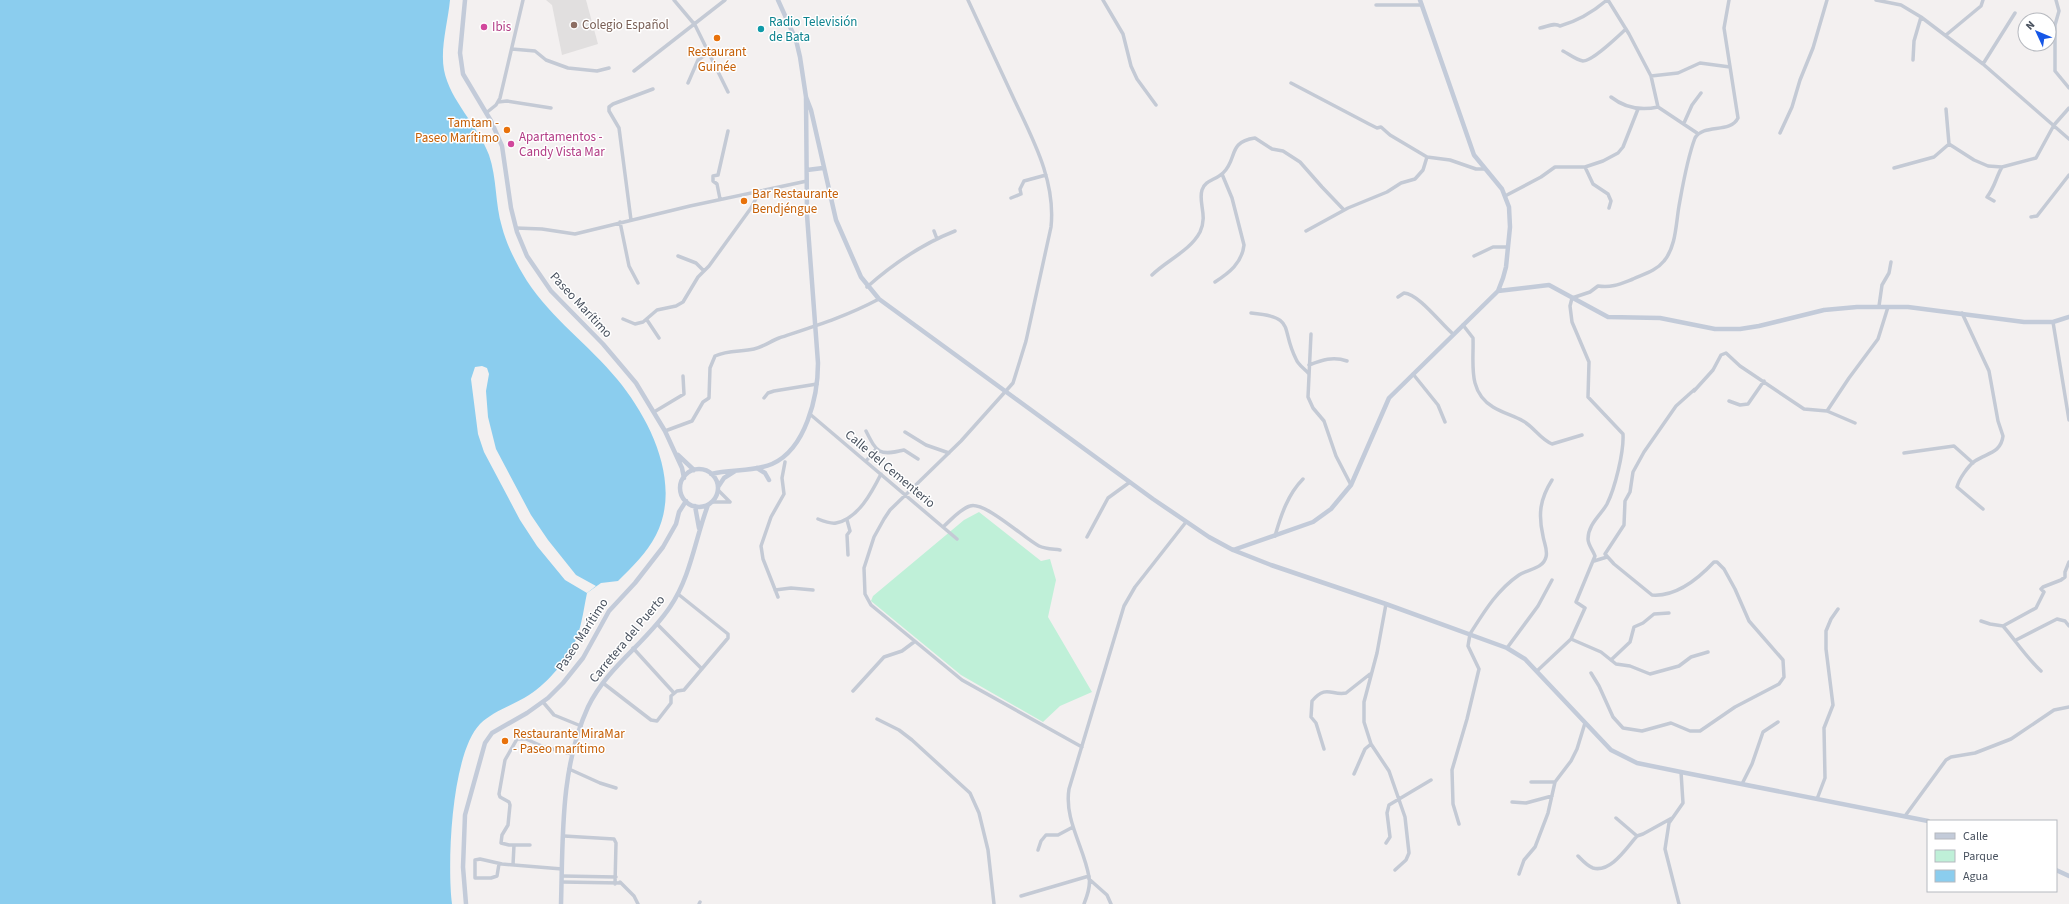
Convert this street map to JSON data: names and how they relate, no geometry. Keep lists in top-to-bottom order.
{
  "streets": {
    "main road": ["Paseo Marítimo", "Carretera del Puerto"],
    "street": ["Calle del Cementerio"]
  },
  "crossings": [
    ["Paseo Marítimo", "Carretera del Puerto"]
  ],
  "places": [
    "Colegio Español",
    "Ibis",
    "Radio Televisión de Bata",
    "Restaurant Guinée",
    "Tamtam - Paseo Marítimo",
    "Apartamentos - Candy Vista Mar",
    "Bar Restaurante Bendjéngue",
    "Restaurante MiraMar - Paseo marítimo"
  ],
  "legend": ["Calle", "Parque", "Agua"],
  "north": "top left"
}
